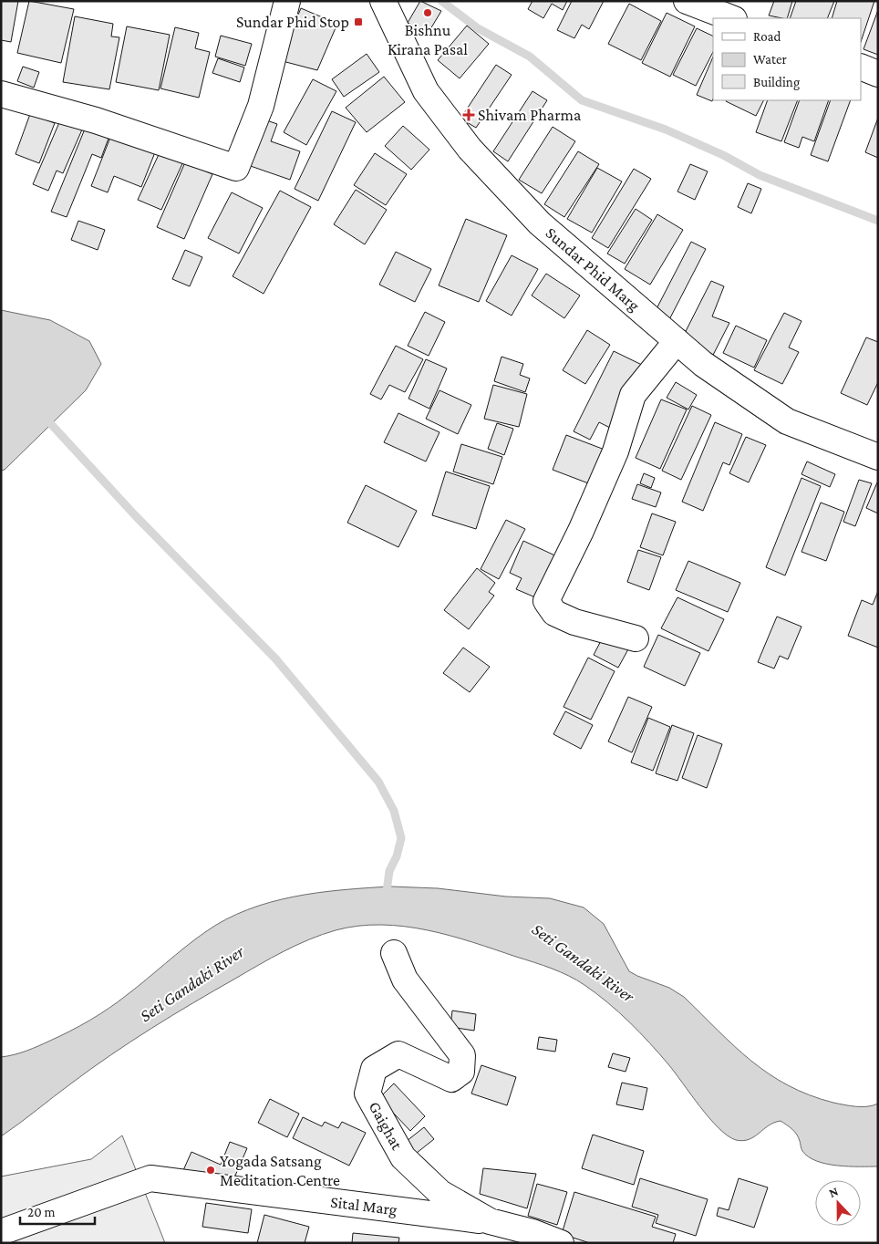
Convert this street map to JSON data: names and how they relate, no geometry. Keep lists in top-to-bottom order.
{
  "streets": {
    "street": ["Sundar Phid Marg", "Gaighat", "Sital Marg"]
  },
  "crossings": [
    ["Gaighat", "Sital Marg"]
  ],
  "water": ["Seti Gandaki River"],
  "places": {
    "other": ["Bishnu Kirana Pasal", "Yogada Satsang Meditation Centre"],
    "transit": ["Sundar Phid Stop"],
    "health": ["Shivam Pharma"]
  },
  "legend": ["Road", "Water", "Building"],
  "scale_bar": "20 m",
  "north": "top"
}
